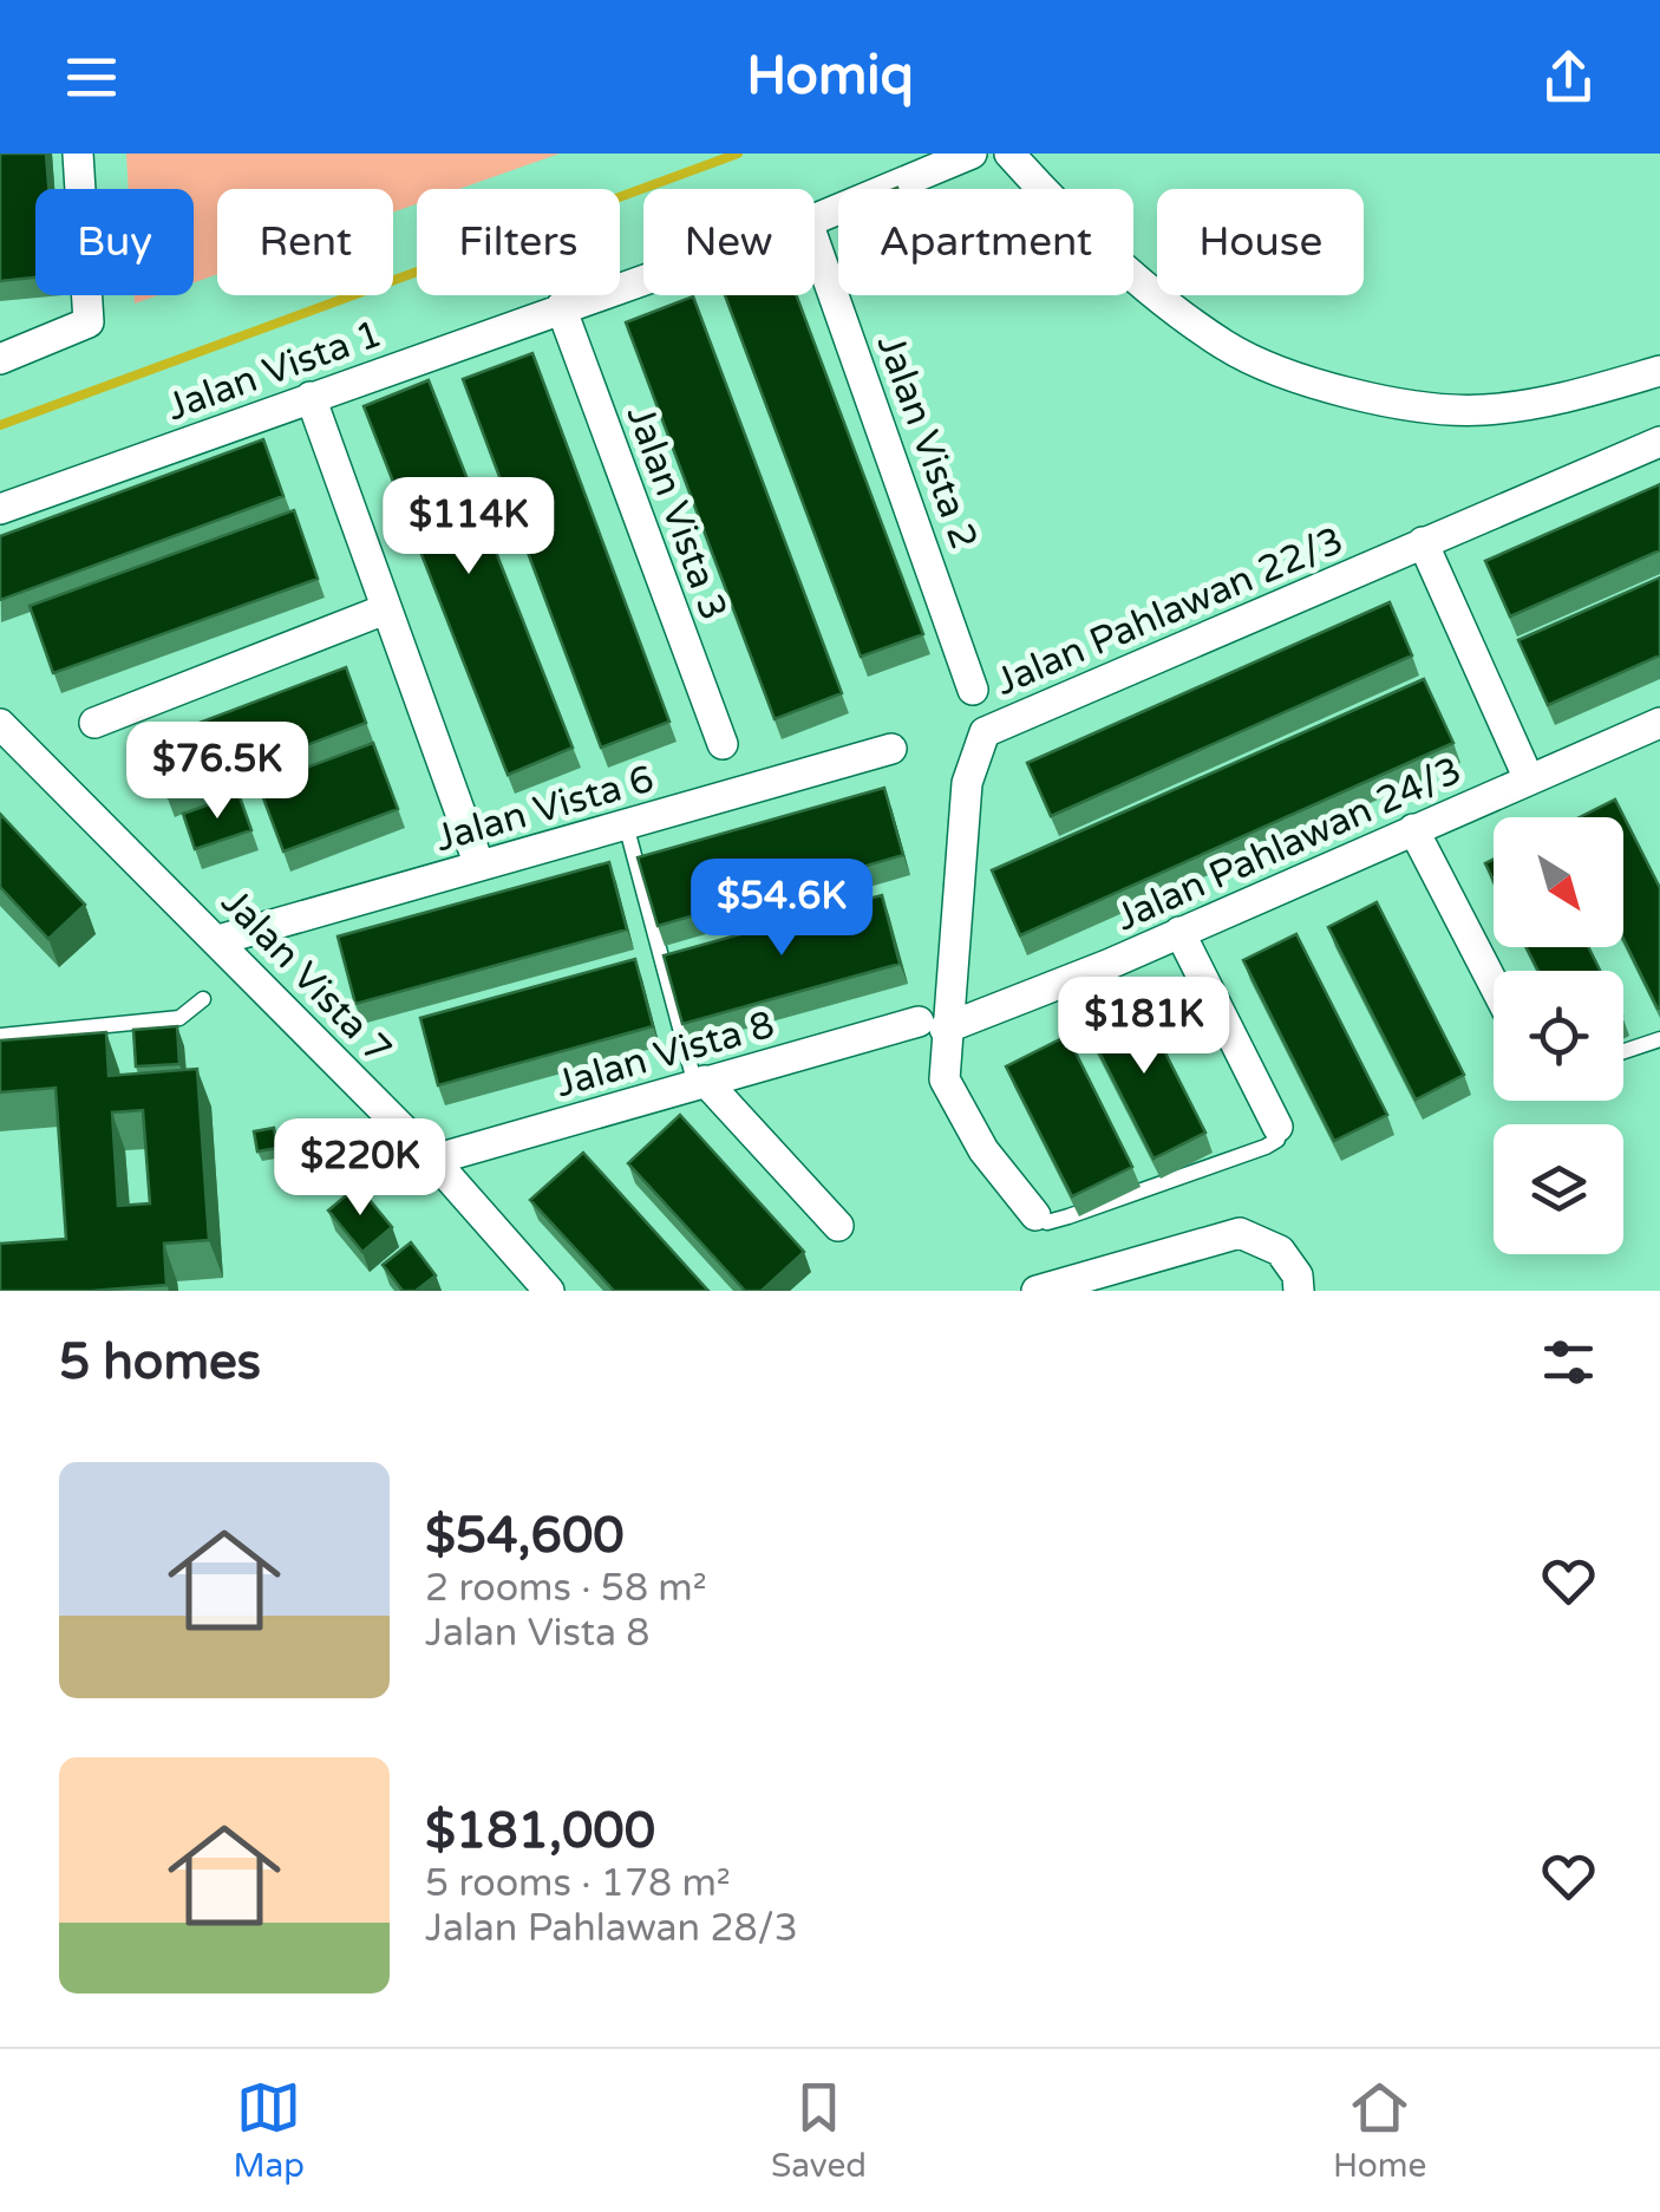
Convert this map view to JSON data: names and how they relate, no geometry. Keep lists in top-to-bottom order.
{
  "streets": {
    "street": [
      "Jalan Vista 1",
      "Jalan Vista 2",
      "Jalan Vista 3",
      "Jalan Pahlawan 22/3",
      "Jalan Vista 6",
      "Jalan Pahlawan 24/3",
      "Jalan Vista 7",
      "Jalan Vista 8"
    ]
  },
  "crossings": [
    ["Jalan Vista 1", "Jalan Vista 3"],
    ["Jalan Pahlawan 22/3", "Jalan Pahlawan 24/3"],
    ["Jalan Pahlawan 22/3", "Jalan Vista 8"],
    ["Jalan Vista 6", "Jalan Vista 7"],
    ["Jalan Pahlawan 24/3", "Jalan Vista 8"],
    ["Jalan Vista 7", "Jalan Vista 8"]
  ],
  "north": "bottom right",
  "page": {
    "header": "Homiq",
    "chip": [
      "Buy",
      "Rent",
      "Filters",
      "New",
      "Apartment",
      "House"
    ],
    "price": [
      "$114K",
      "$76.5K",
      "$54.6K",
      "$181K",
      "$220K"
    ],
    "heading": "5 homes",
    "list": [
      {
        "name": "$54,600",
        "note": "2 rooms · 58 m² · Jalan Vista 8"
      },
      {
        "name": "$181,000",
        "note": "5 rooms · 178 m² · Jalan Pahlawan 28/3"
      }
    ],
    "tabs": ["Map", "Saved", "Home"]
  }
}
